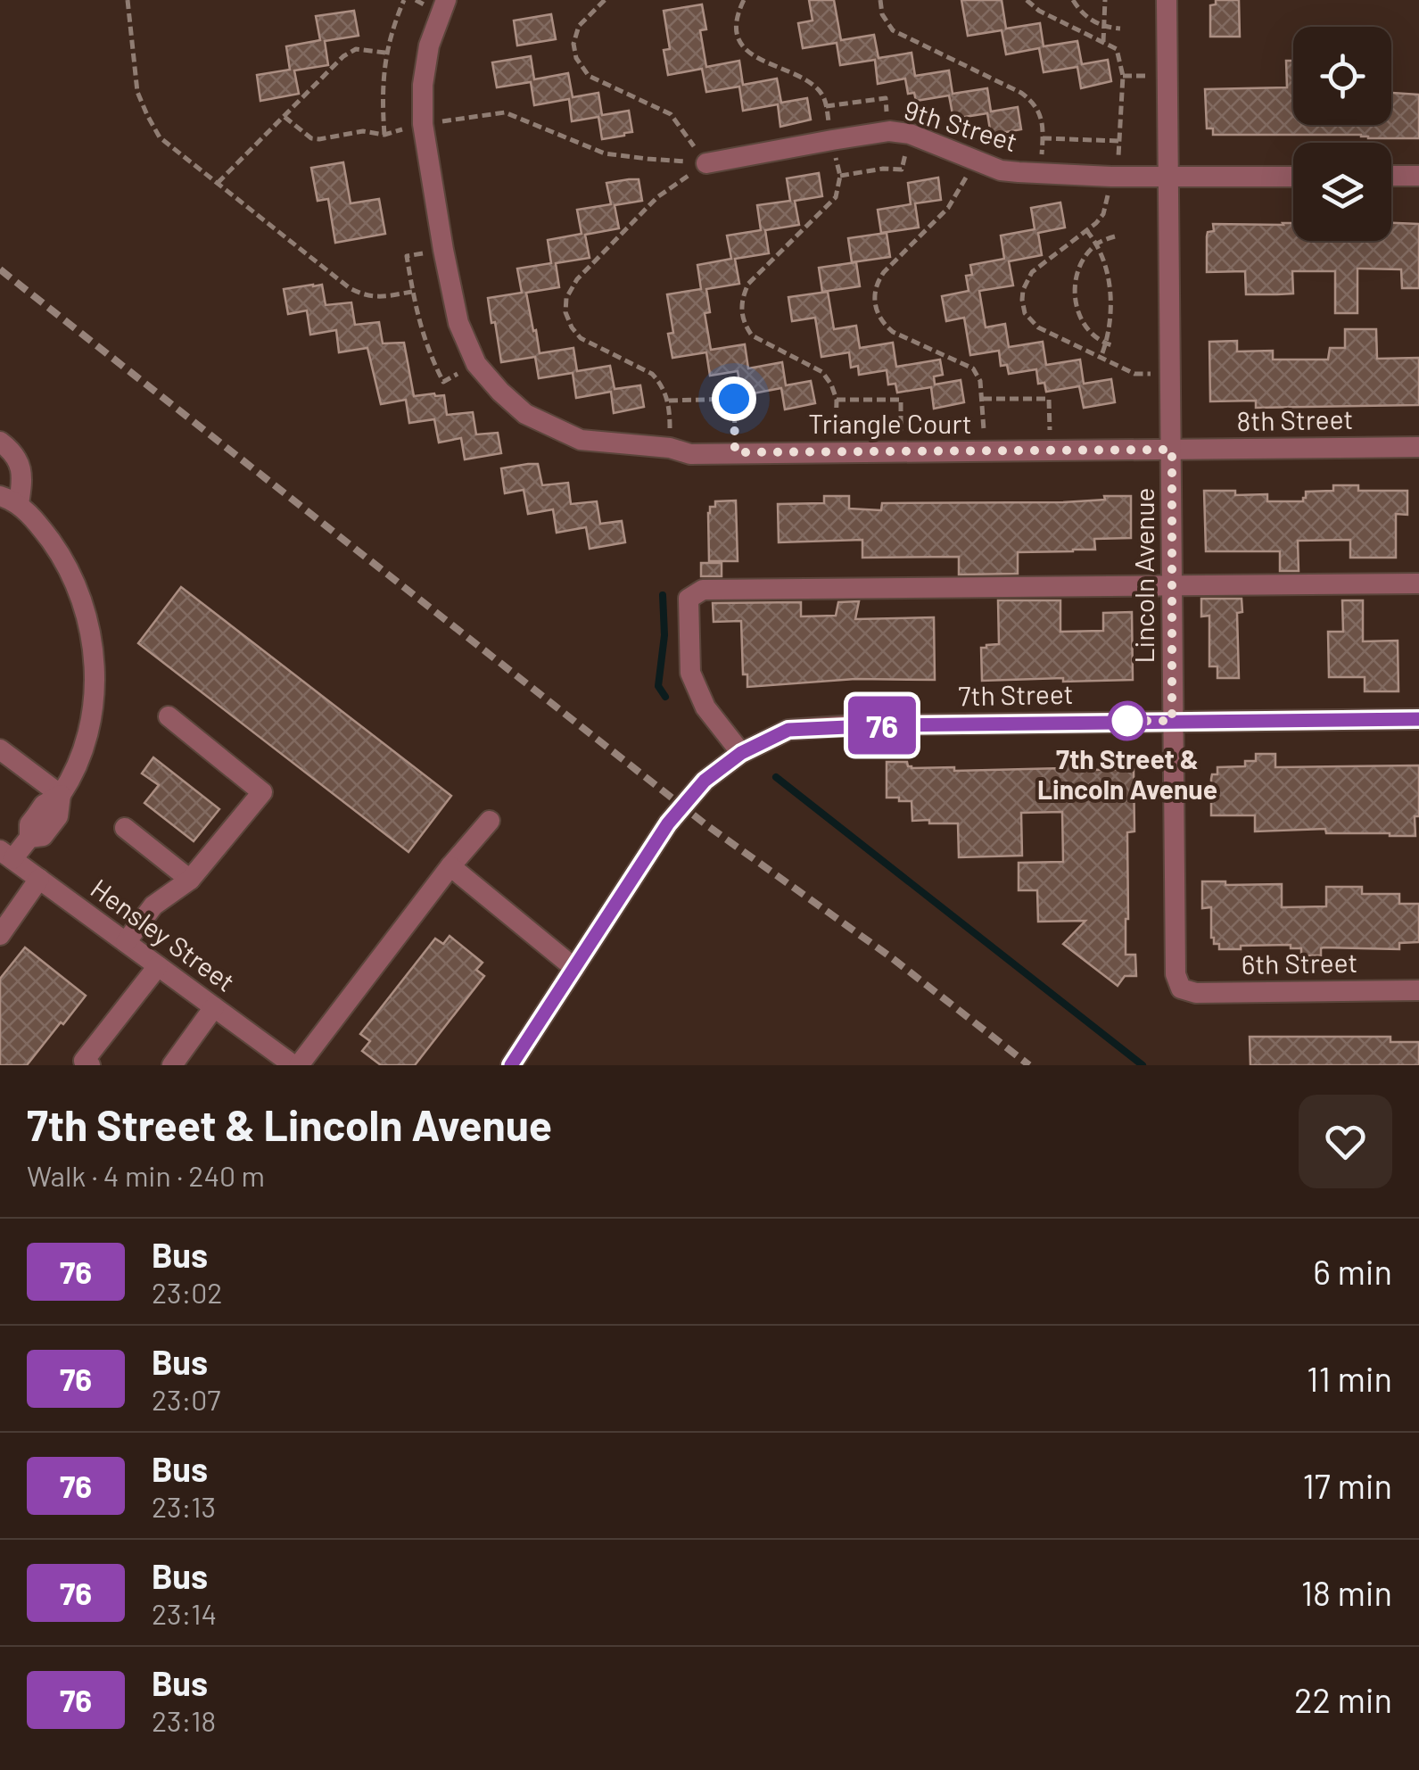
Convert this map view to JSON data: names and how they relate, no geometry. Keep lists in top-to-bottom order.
{
  "streets": {
    "street": [
      "9th Street",
      "8th Street",
      "Triangle Court",
      "Lincoln Avenue",
      "7th Street",
      "Hensley Street",
      "6th Street"
    ]
  },
  "crossings": [
    ["9th Street", "Lincoln Avenue"],
    ["8th Street", "Triangle Court"],
    ["8th Street", "Lincoln Avenue"],
    ["Triangle Court", "Lincoln Avenue"],
    ["Lincoln Avenue", "7th Street"],
    ["Lincoln Avenue", "6th Street"]
  ],
  "places": ["7th Street & Lincoln Avenue"],
  "lines": ["bus line 76"],
  "page": {
    "on_map": "76",
    "heading": ["7th Street & Lincoln Avenue", "Walk · 4 min · 240 m"],
    "list": [
      {
        "mark": "76",
        "name": "Bus",
        "note": "23:02",
        "value": "6 min"
      },
      {
        "mark": "76",
        "name": "Bus",
        "note": "23:07",
        "value": "11 min"
      },
      {
        "mark": "76",
        "name": "Bus",
        "note": "23:13",
        "value": "17 min"
      },
      {
        "mark": "76",
        "name": "Bus",
        "note": "23:14",
        "value": "18 min"
      },
      {
        "mark": "76",
        "name": "Bus",
        "note": "23:18",
        "value": "22 min"
      }
    ]
  }
}
